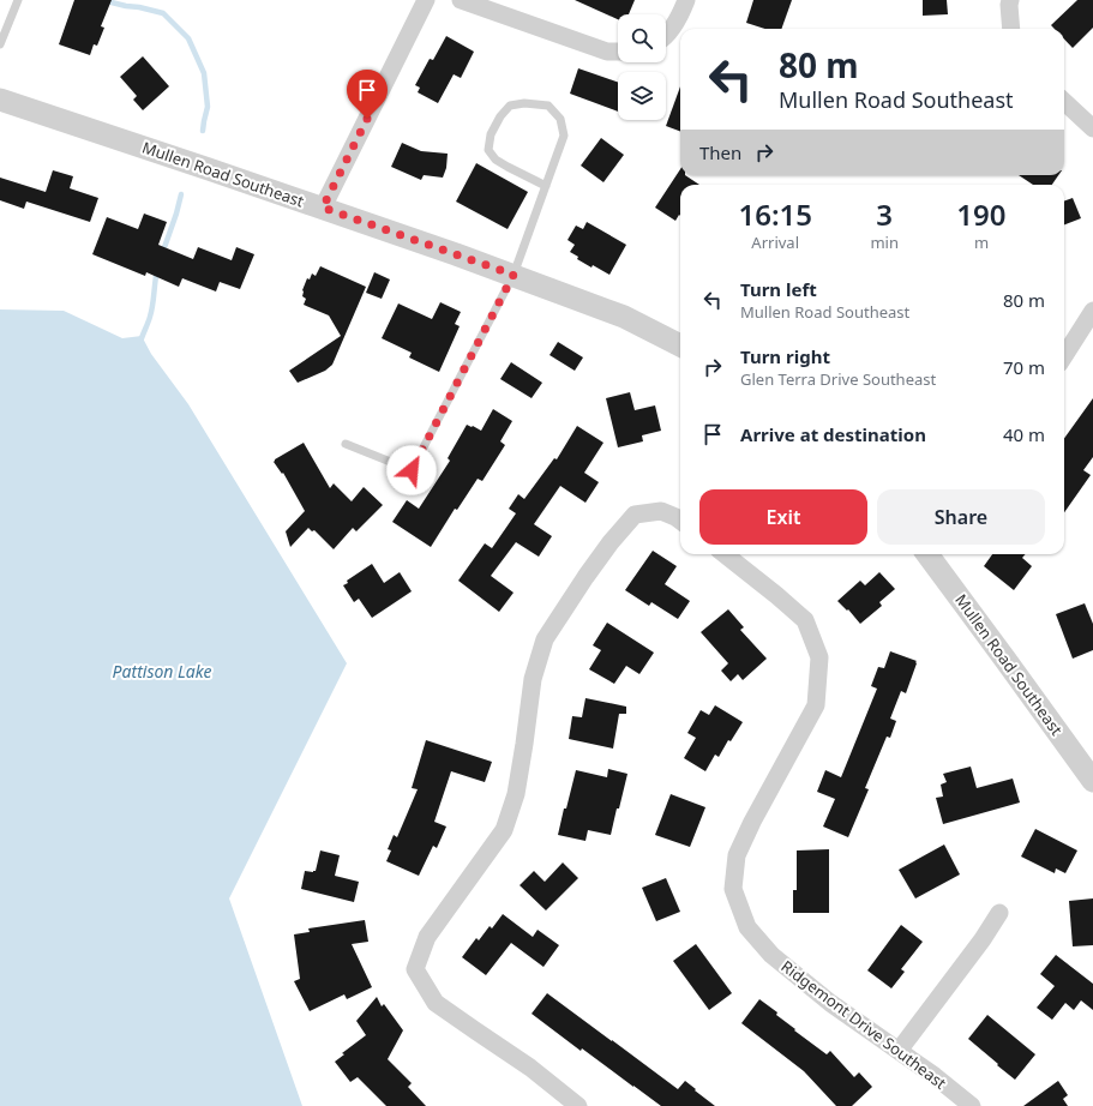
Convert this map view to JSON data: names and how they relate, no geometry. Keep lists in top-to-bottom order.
{
  "streets": {
    "street": ["Mullen Road Southeast", "Ridgemont Drive Southeast"]
  },
  "water": ["Pattison Lake"],
  "page": {
    "turn": ["80 m", "Mullen Road Southeast"],
    "then": "Then",
    "eta": [
      "16:15",
      "Arrival",
      "3",
      "min",
      "190",
      "m"
    ],
    "list": [
      {
        "name": "Turn left",
        "note": "Mullen Road Southeast",
        "value": "80 m"
      },
      {
        "name": "Turn right",
        "note": "Glen Terra Drive Southeast",
        "value": "70 m"
      },
      {
        "name": "Arrive at destination",
        "value": "40 m"
      }
    ],
    "buttons": ["Exit", "Share"]
  }
}
